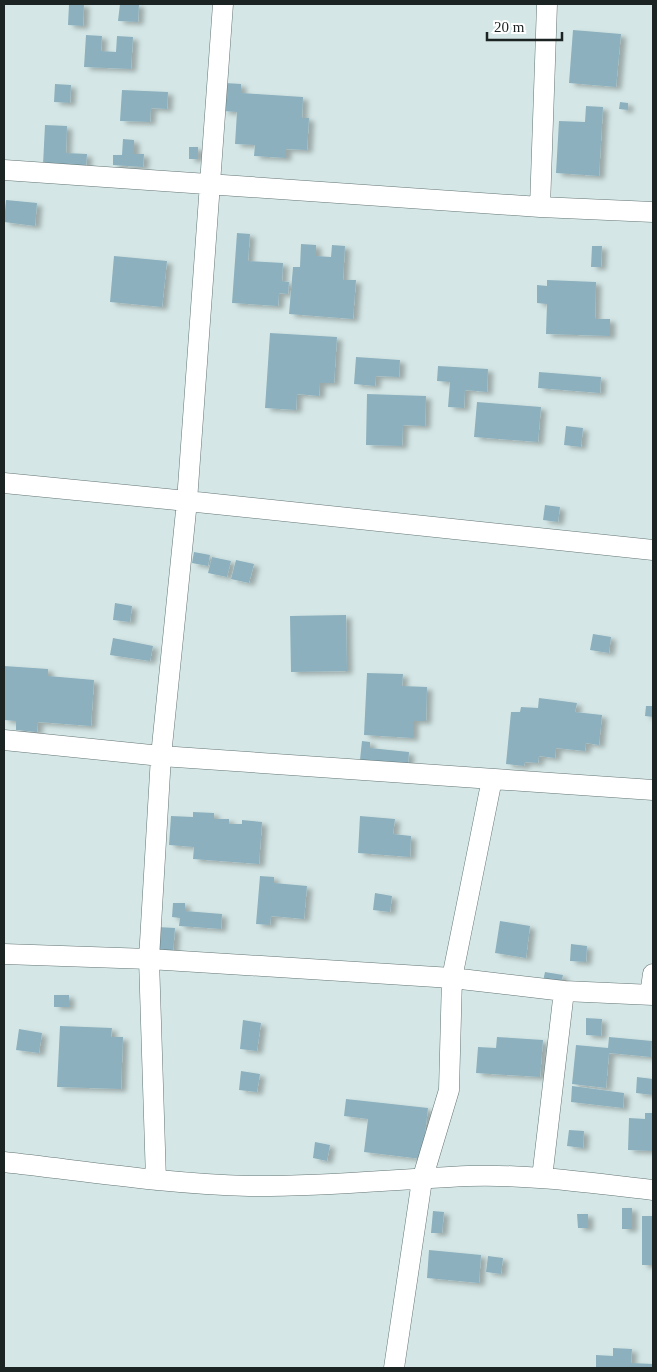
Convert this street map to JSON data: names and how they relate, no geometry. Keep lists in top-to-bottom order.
{
  "scale_bar": "20 m"
}
